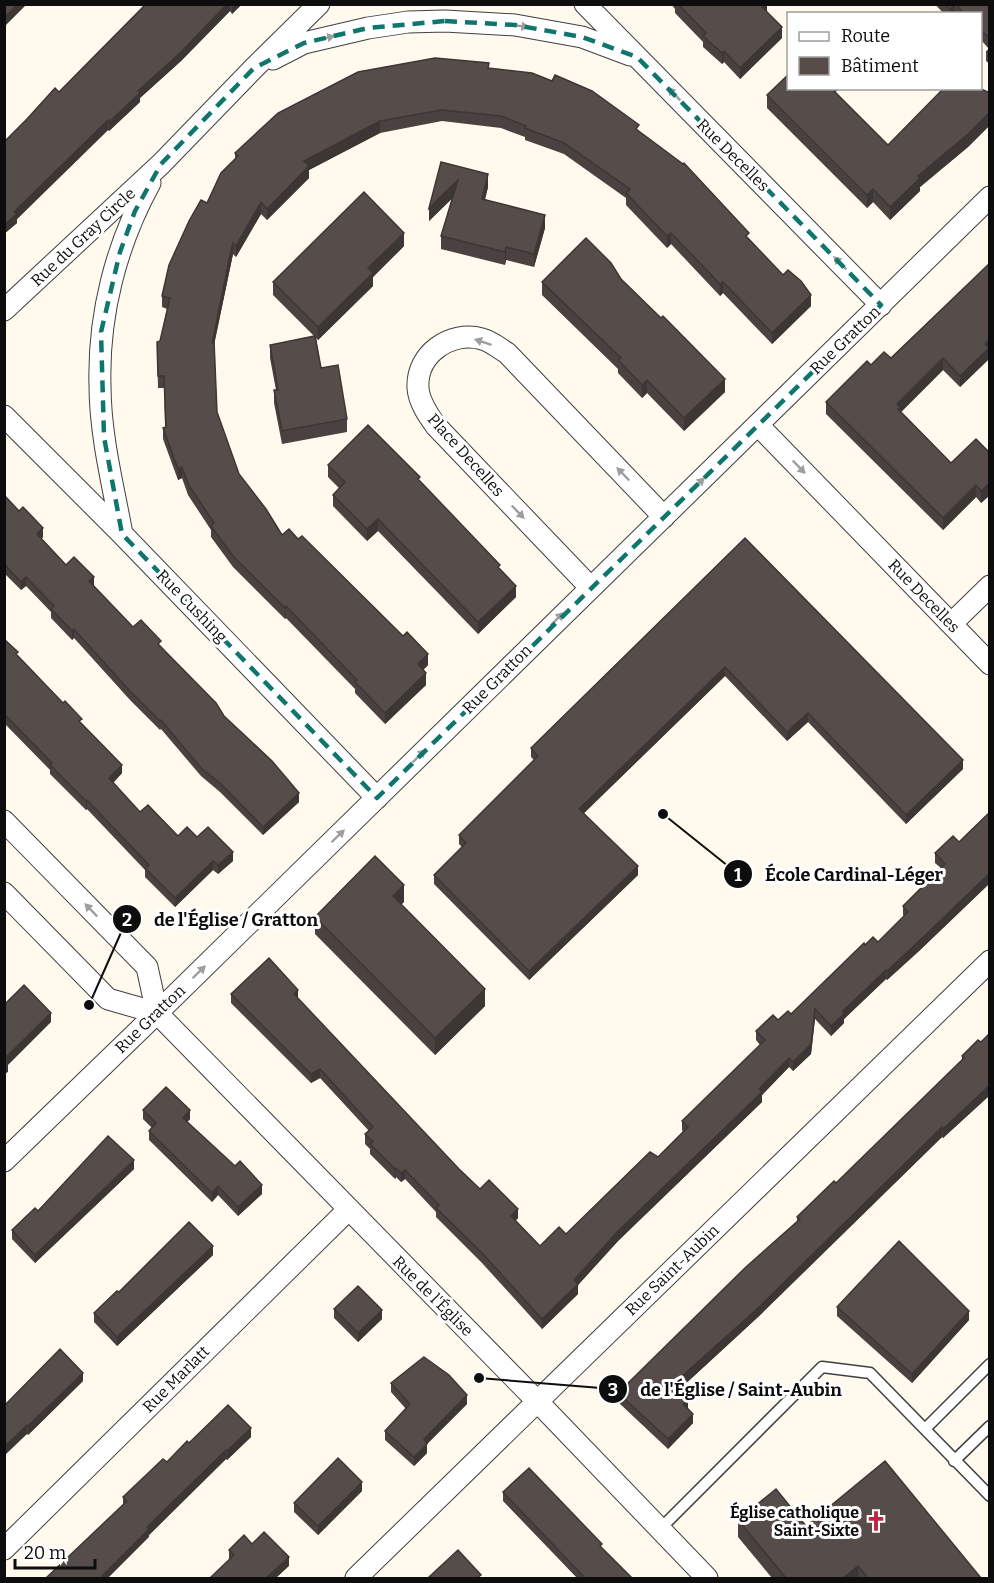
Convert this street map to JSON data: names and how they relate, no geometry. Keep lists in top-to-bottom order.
{
  "streets": {
    "street": [
      "Rue Decelles",
      "Rue du Gray Circle",
      "Rue Gratton",
      "Place Decelles",
      "Rue Cushing",
      "Rue Saint-Aubin",
      "Rue de l'Église",
      "Rue Marlatt"
    ]
  },
  "crossings": [
    ["Rue Decelles", "Rue du Gray Circle"],
    ["Rue Decelles", "Rue Gratton"],
    ["Rue du Gray Circle", "Rue Cushing"],
    ["Rue Gratton", "Place Decelles"],
    ["Rue Gratton", "Rue Cushing"],
    ["Rue Gratton", "Rue de l'Église"],
    ["Rue Saint-Aubin", "Rue de l'Église"],
    ["Rue de l'Église", "Rue Marlatt"]
  ],
  "one_way": ["Rue Gratton"],
  "places": {
    "other": ["École Cardinal-Léger", "de l'Église / Gratton", "de l'Église / Saint-Aubin"],
    "church": ["Église catholique Saint-Sixte"]
  },
  "legend": ["Route", "Bâtiment"],
  "scale_bar": "20 m"
}
